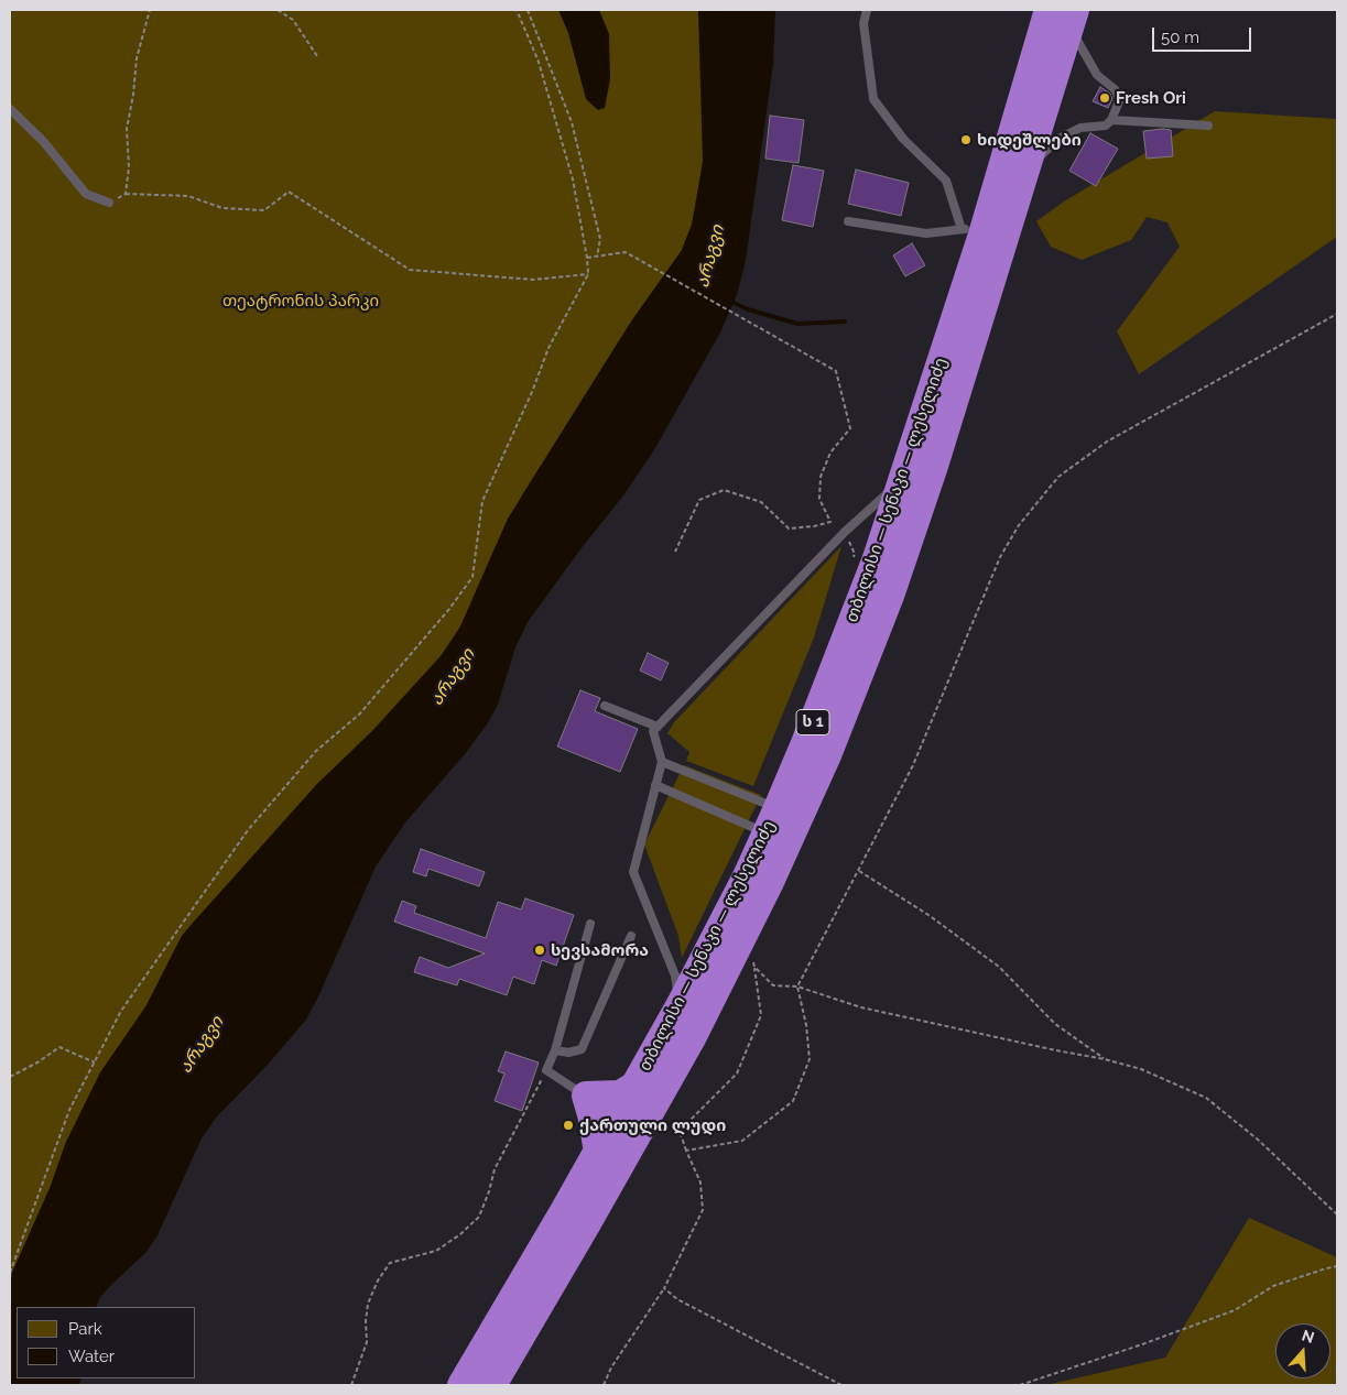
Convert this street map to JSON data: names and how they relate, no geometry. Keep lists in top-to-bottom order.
{
  "streets": {
    "highway": ["თბილისი — სენაკი — ლესელიძე", "ს 1"]
  },
  "water": ["არაგვი"],
  "parks": ["თეატრონის პარკი"],
  "places": [
    "Fresh Ori",
    "ხიდეშლები",
    "სევსამორა",
    "ქართული ლუდი"
  ],
  "legend": ["Park", "Water"],
  "scale_bar": "50 m",
  "north": "top"
}
